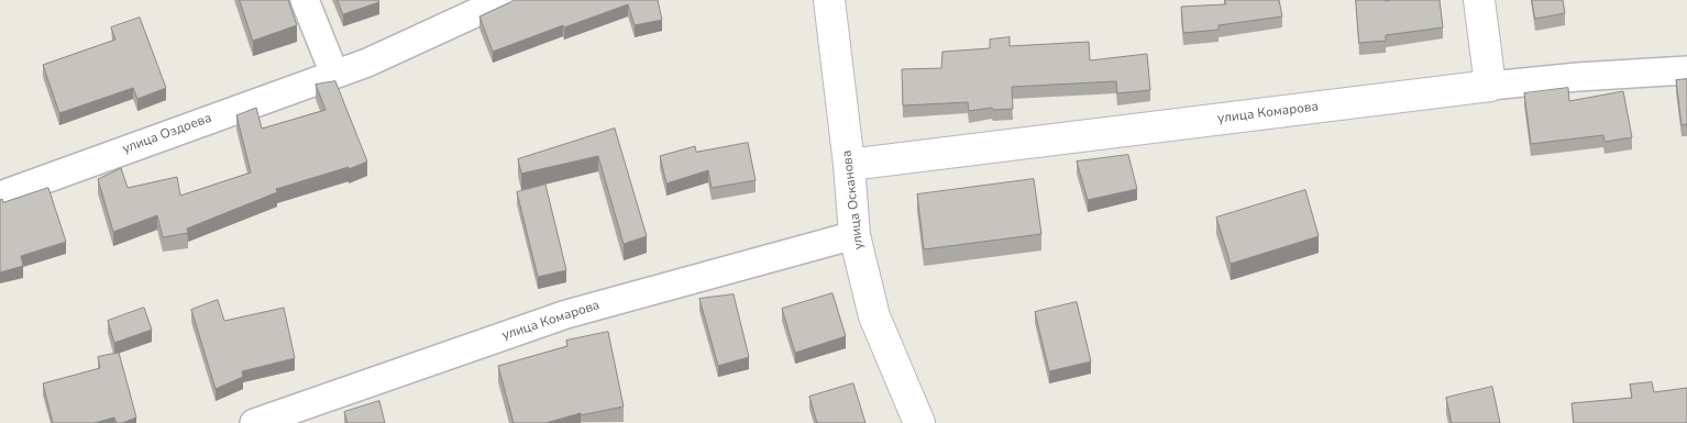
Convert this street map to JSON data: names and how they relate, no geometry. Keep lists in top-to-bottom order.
{
  "streets": {
    "main road": ["улица Комарова", "улица Осканова"],
    "street": ["улица Оздоева"]
  },
  "crossings": [
    ["улица Комарова", "улица Осканова"]
  ]
}
